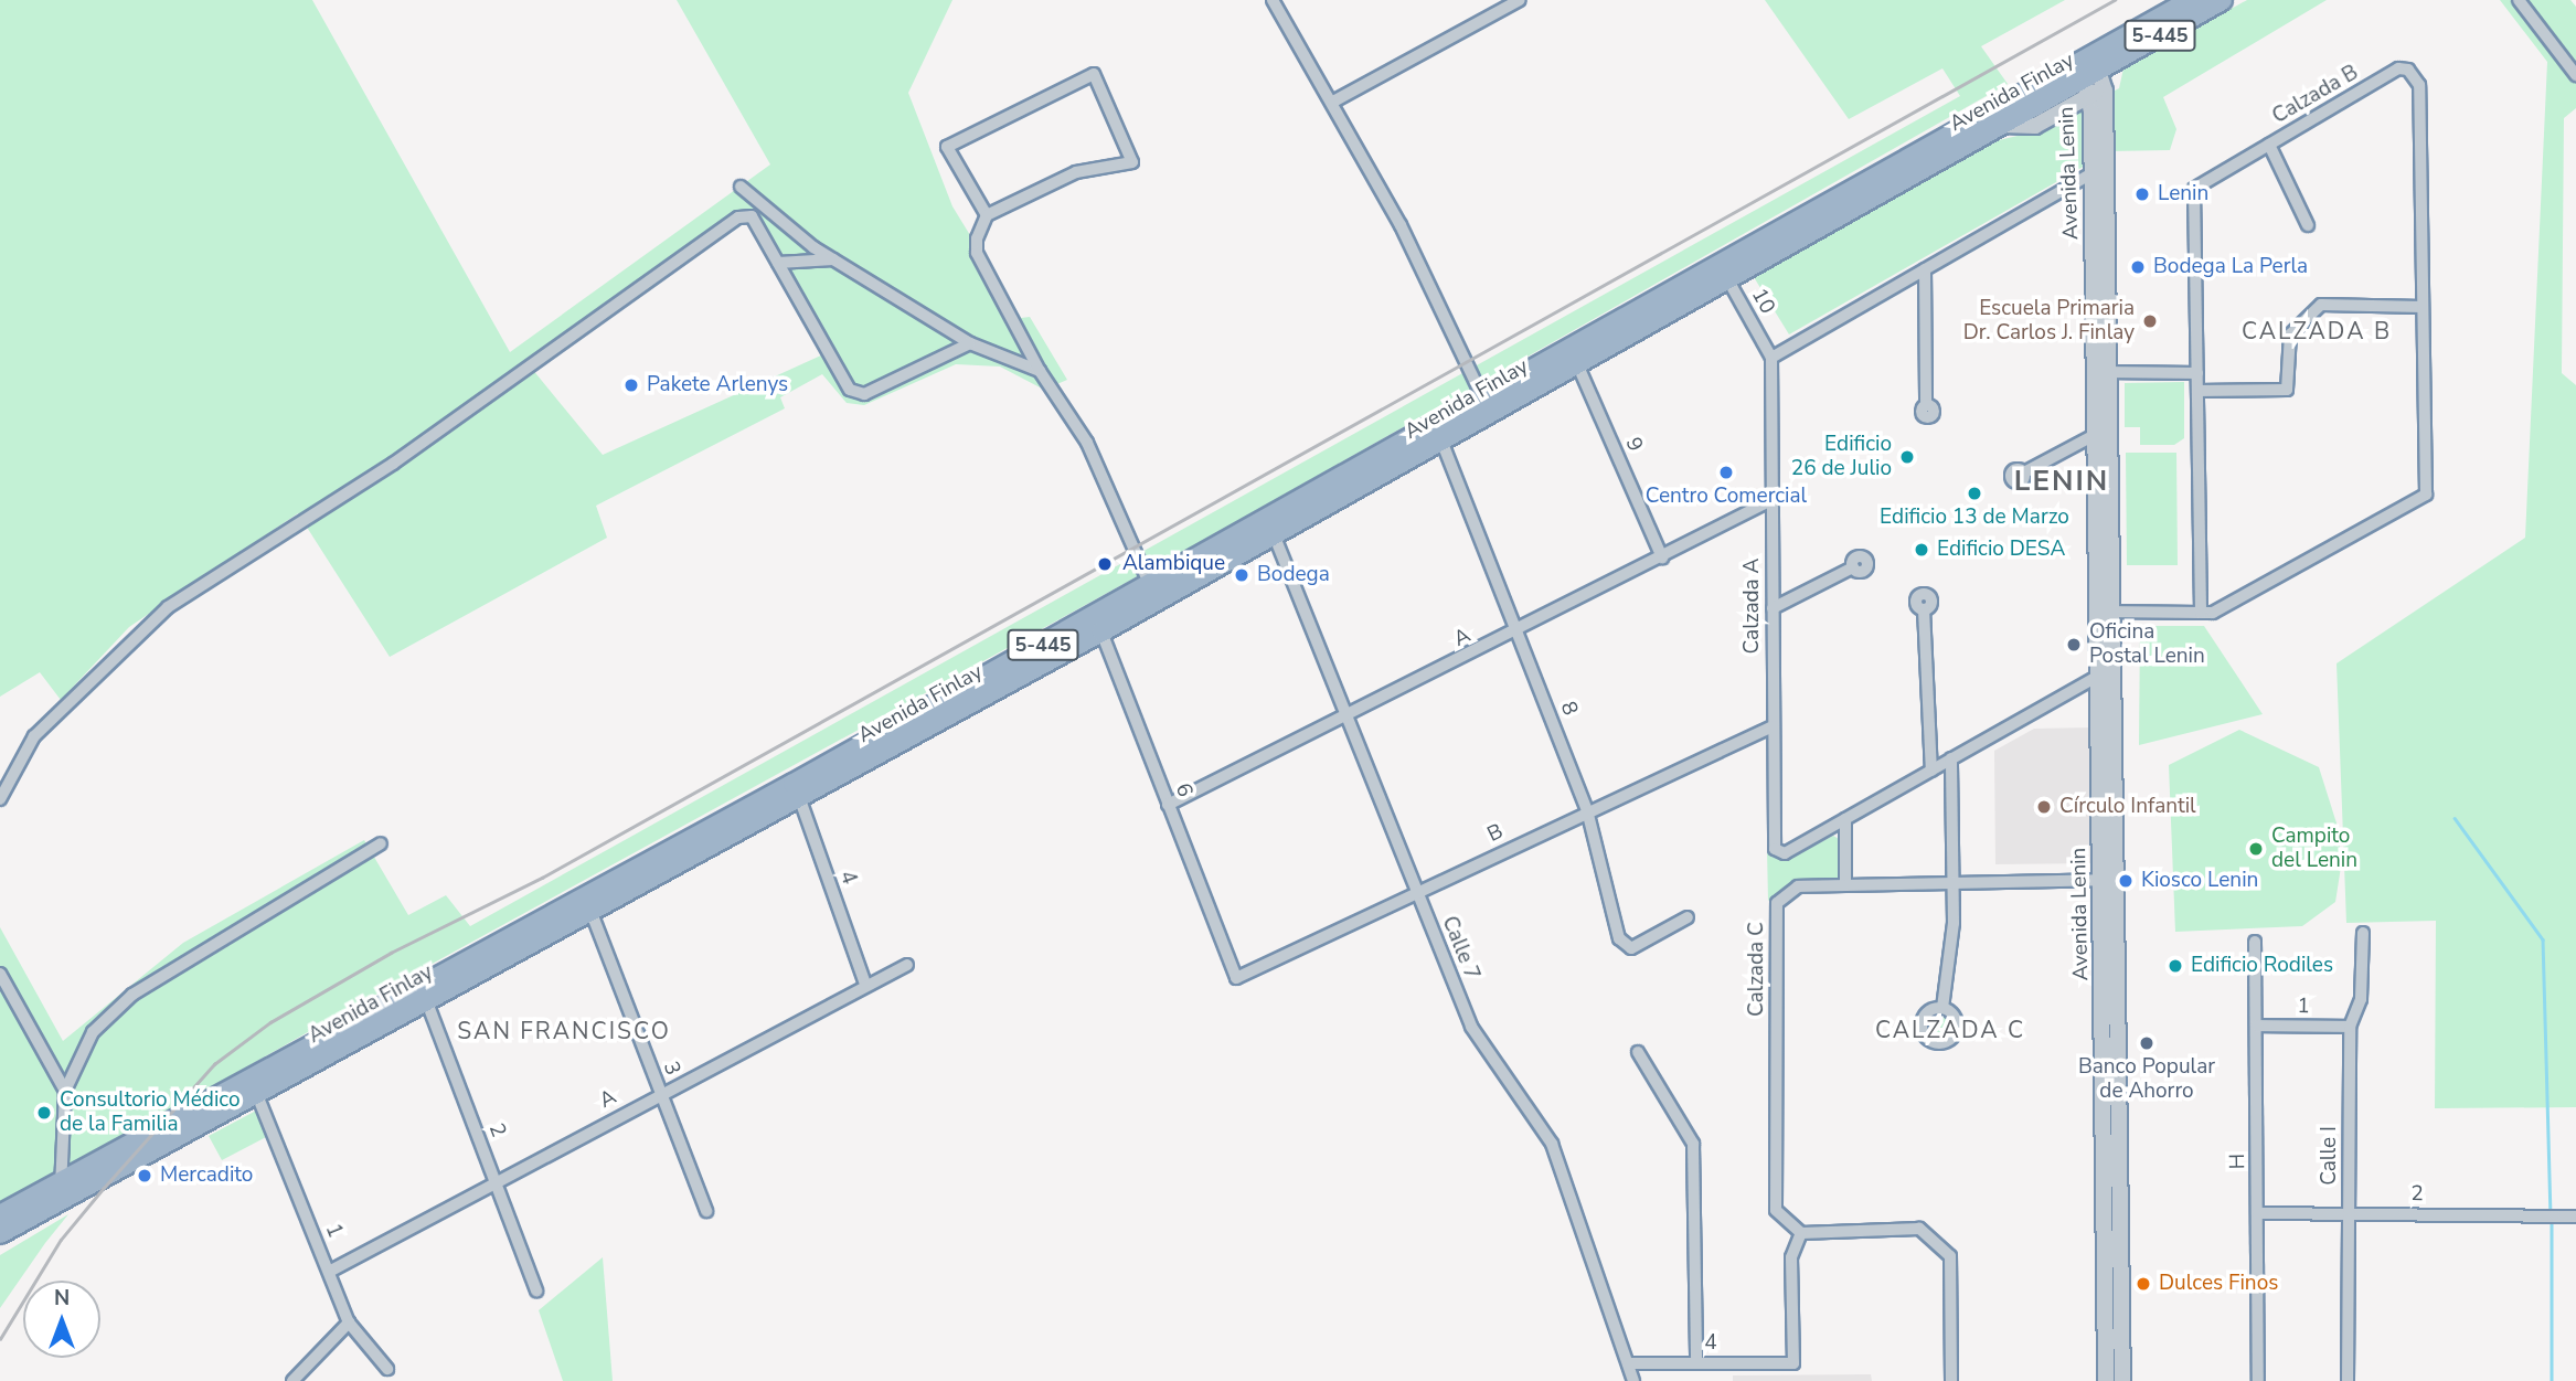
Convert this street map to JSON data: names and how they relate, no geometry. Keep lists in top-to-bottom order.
{
  "streets": {
    "highway": ["5-445", "Avenida Finlay"],
    "street": [
      "Calzada B",
      "Avenida Lenin",
      "10",
      "9",
      "Calzada A",
      "A",
      "8",
      "6",
      "B",
      "4",
      "Calle 7",
      "Calzada C",
      "1",
      "3",
      "2",
      "Calle I",
      "H"
    ]
  },
  "crossings": [
    ["Avenida Finlay", "Avenida Lenin"],
    ["Avenida Finlay", "10"],
    ["Avenida Finlay", "9"],
    ["Avenida Finlay", "8"],
    ["Avenida Finlay", "6"],
    ["Avenida Finlay", "4"],
    ["Avenida Finlay", "Calle 7"],
    ["Avenida Finlay", "1"],
    ["Avenida Finlay", "3"],
    ["Avenida Finlay", "2"],
    ["Calzada B", "Avenida Lenin"],
    ["Avenida Lenin", "Calzada A"],
    ["Avenida Lenin", "Calzada C"],
    ["10", "Calzada A"],
    ["9", "A"],
    ["Calzada A", "A"],
    ["Calzada A", "B"],
    ["A", "8"],
    ["A", "6"],
    ["A", "4"],
    ["A", "Calle 7"],
    ["A", "1"],
    ["A", "3"],
    ["A", "2"],
    ["8", "B"],
    ["6", "B"],
    ["B", "Calle 7"],
    ["4", "Calle 7"],
    ["4", "Calzada C"],
    ["1", "Calle I"],
    ["1", "H"],
    ["2", "Calle I"],
    ["2", "H"]
  ],
  "districts": [
    "CALZADA B",
    "LENIN",
    "CALZADA C",
    "SAN FRANCISCO"
  ],
  "places": [
    "Lenin",
    "Bodega La Perla",
    "Escuela Primaria Dr. Carlos J. Finlay",
    "Pakete Arlenys",
    "Edificio 26 de Julio",
    "Centro Comercial",
    "Edificio 13 de Marzo",
    "Edificio DESA",
    "Alambique",
    "Bodega",
    "Oficina Postal Lenin",
    "Círculo Infantil",
    "Campito del Lenin",
    "Kiosco Lenin",
    "Edificio Rodiles",
    "Banco Popular de Ahorro",
    "Consultorio Médico de la Familia",
    "Mercadito",
    "Dulces Finos"
  ],
  "north": "top"
}
